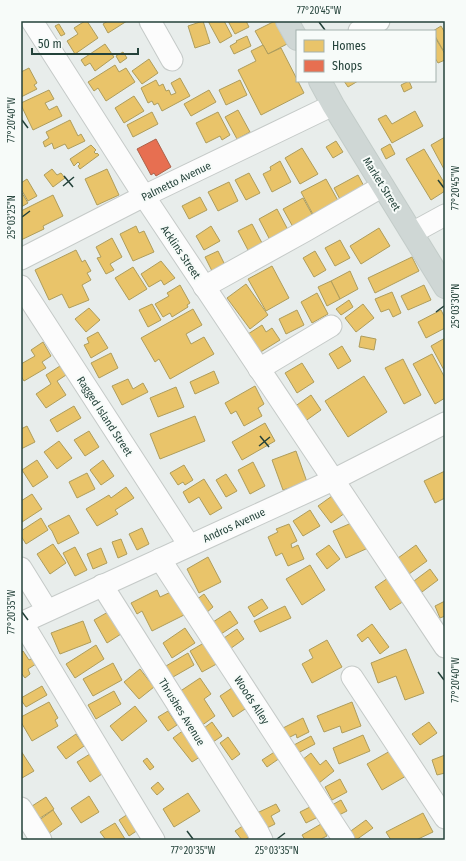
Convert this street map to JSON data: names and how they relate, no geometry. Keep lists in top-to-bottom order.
{
  "streets": {
    "main road": ["Market Street"],
    "street": [
      "Palmetto Avenue",
      "Acklins Street",
      "Ragged Island Street",
      "Andros Avenue",
      "Woods Alley",
      "Thrushes Avenue"
    ]
  },
  "crossings": [
    ["Palmetto Avenue", "Market Street"],
    ["Palmetto Avenue", "Acklins Street"],
    ["Acklins Street", "Andros Avenue"],
    ["Ragged Island Street", "Andros Avenue"],
    ["Andros Avenue", "Woods Alley"],
    ["Andros Avenue", "Thrushes Avenue"]
  ],
  "legend": ["Homes", "Shops"],
  "scale_bar": "50 m",
  "coordinates": [
    "77°20'45\"W",
    "77°20'40\"W",
    "25°03'25\"N",
    "25°03'30\"N",
    "77°20'35\"W",
    "25°03'35\"N"
  ]
}
